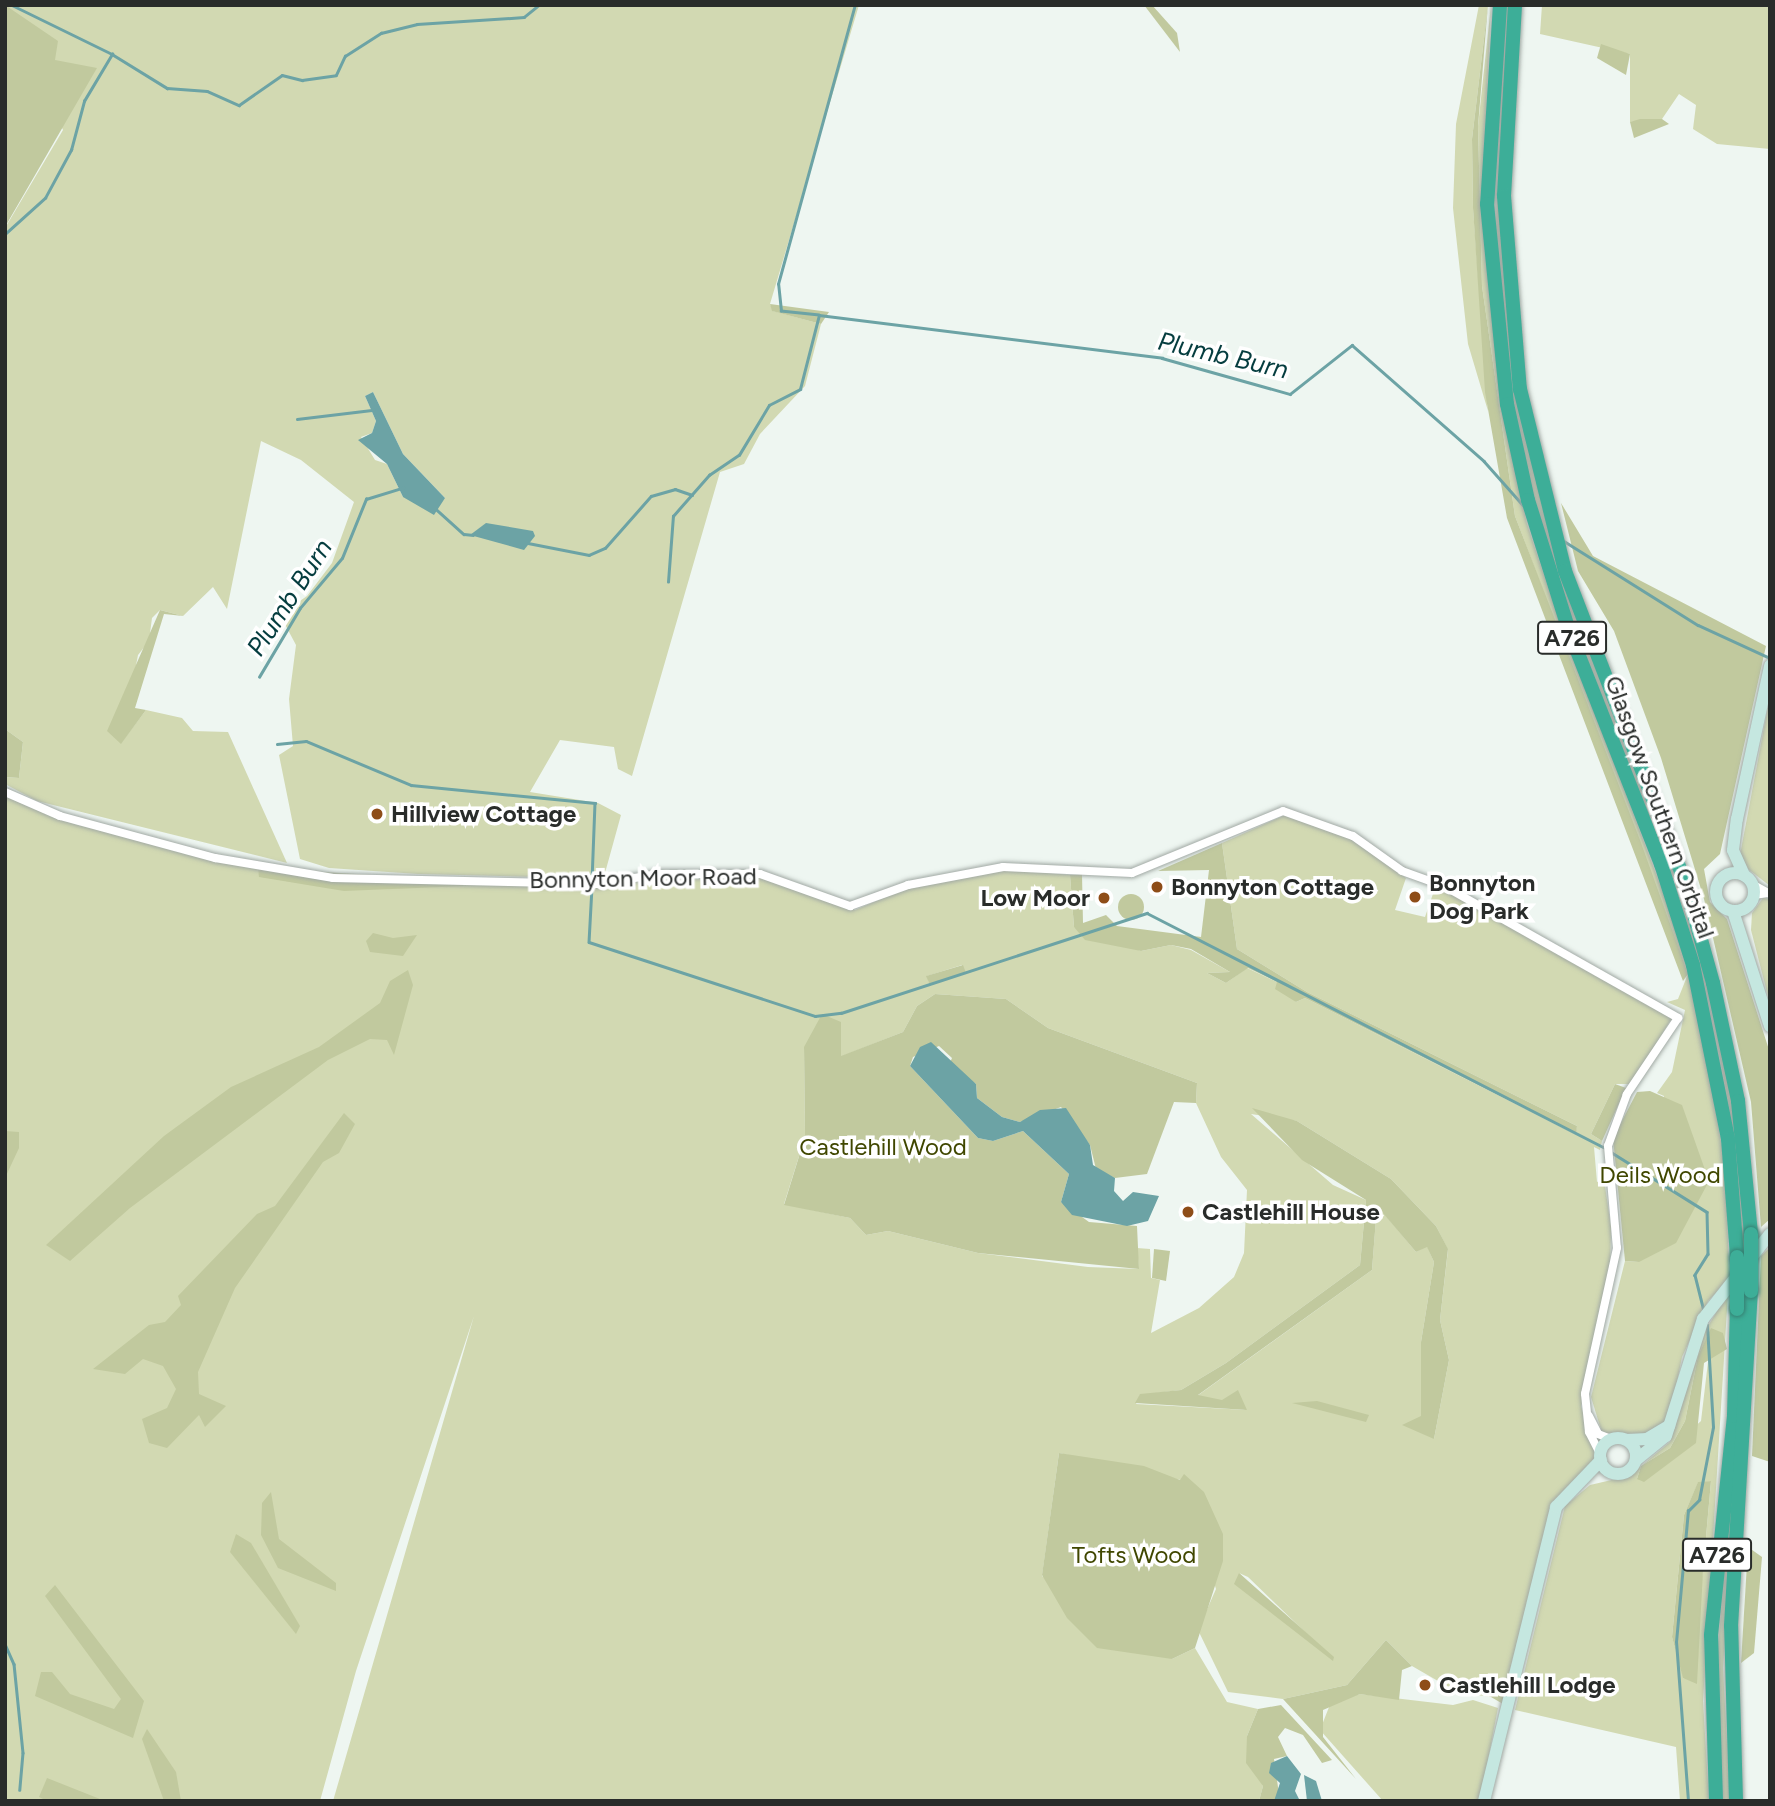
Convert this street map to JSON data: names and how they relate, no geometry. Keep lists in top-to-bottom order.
{
  "streets": {
    "highway": ["A726", "Glasgow Southern Orbital"],
    "street": ["Bonnyton Moor Road"]
  },
  "water": ["Plumb Burn"],
  "parks": ["Castlehill Wood", "Deils Wood", "Tofts Wood"],
  "places": [
    "Hillview Cottage",
    "Bonnyton Cottage",
    "Bonnyton Dog Park",
    "Low Moor",
    "Castlehill House",
    "Castlehill Lodge"
  ]
}
